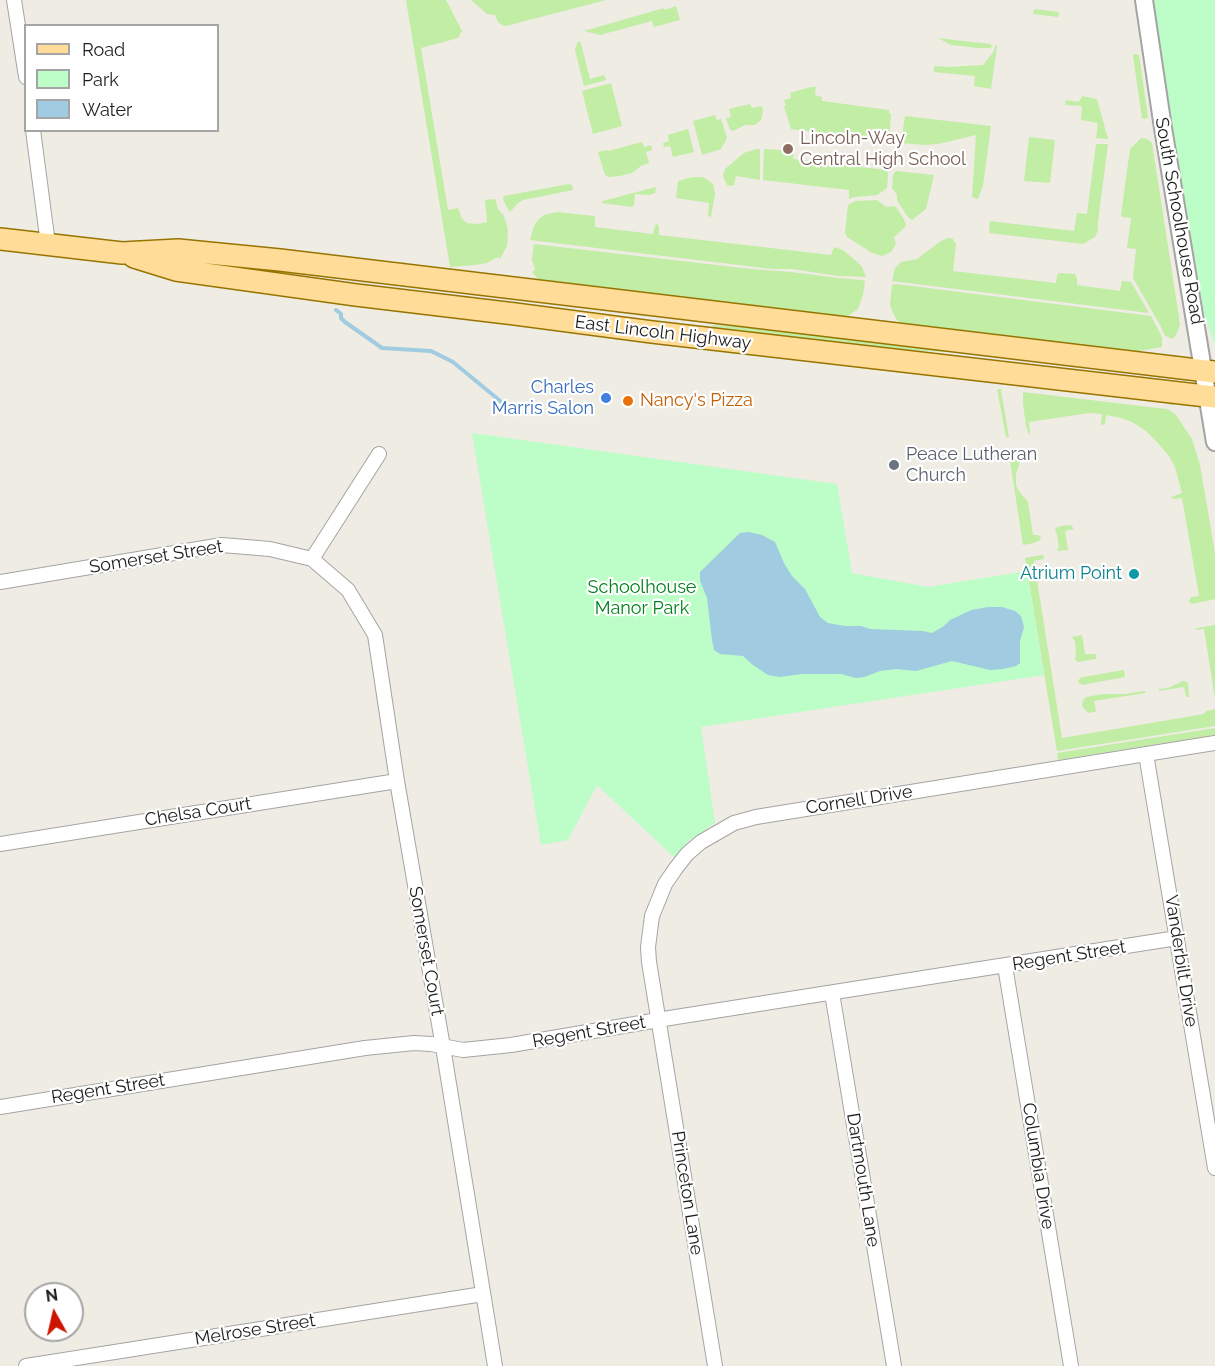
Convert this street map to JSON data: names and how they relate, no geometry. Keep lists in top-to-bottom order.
{
  "streets": {
    "main road": ["East Lincoln Highway"],
    "street": [
      "South Schoolhouse Road",
      "Somerset Street",
      "Cornell Drive",
      "Chelsa Court",
      "Somerset Court",
      "Regent Street",
      "Vanderbilt Drive",
      "Columbia Drive",
      "Dartmouth Lane",
      "Princeton Lane",
      "Melrose Street"
    ]
  },
  "crossings": [
    ["South Schoolhouse Road", "East Lincoln Highway"],
    ["Somerset Street", "Somerset Court"],
    ["Cornell Drive", "Regent Street"],
    ["Cornell Drive", "Vanderbilt Drive"],
    ["Cornell Drive", "Princeton Lane"],
    ["Chelsa Court", "Somerset Court"],
    ["Somerset Court", "Regent Street"],
    ["Somerset Court", "Melrose Street"],
    ["Regent Street", "Vanderbilt Drive"],
    ["Regent Street", "Columbia Drive"],
    ["Regent Street", "Dartmouth Lane"],
    ["Regent Street", "Princeton Lane"]
  ],
  "parks": ["Schoolhouse Manor Park"],
  "places": [
    "Lincoln-Way Central High School",
    "Charles Marris Salon",
    "Nancy's Pizza",
    "Peace Lutheran Church",
    "Atrium Point"
  ],
  "legend": ["Road", "Park", "Water"],
  "north": "top"
}
